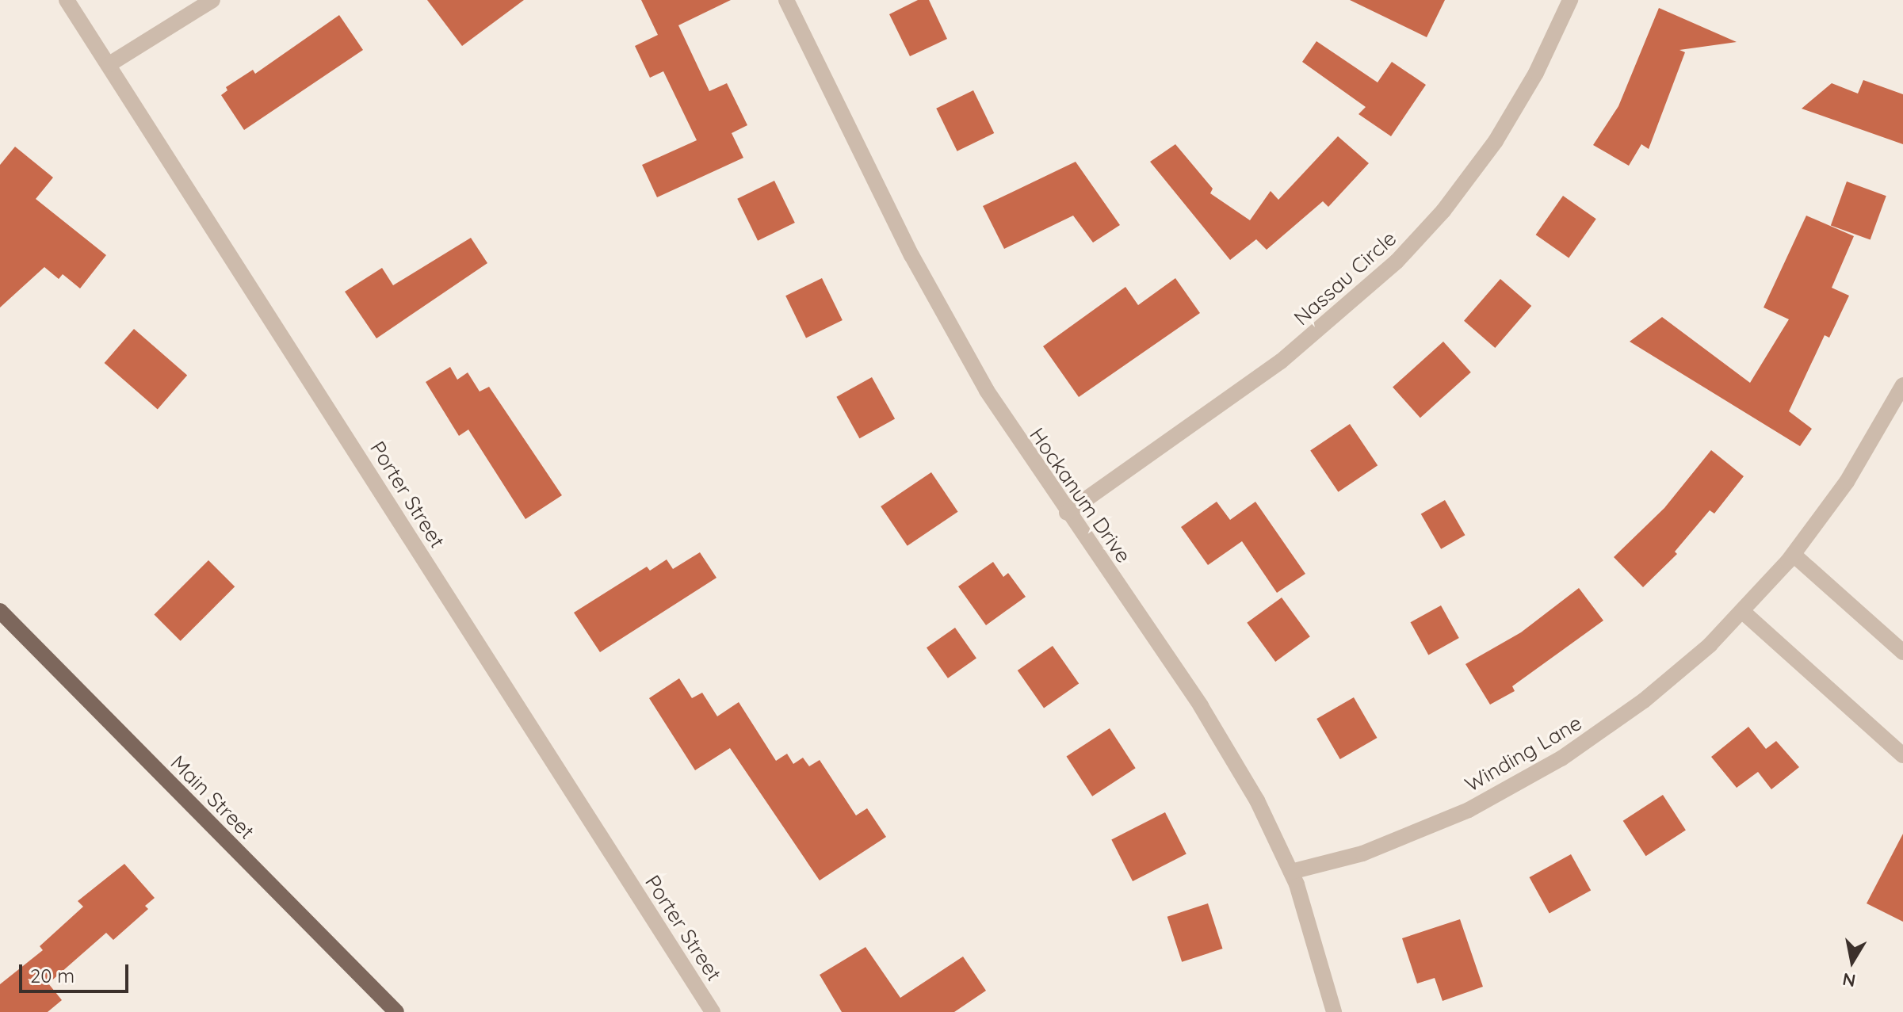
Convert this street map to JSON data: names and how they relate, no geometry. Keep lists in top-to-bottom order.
{
  "streets": {
    "main road": ["Main Street"],
    "street": [
      "Nassau Circle",
      "Porter Street",
      "Hockanum Drive",
      "Winding Lane"
    ]
  },
  "crossings": [
    ["Nassau Circle", "Hockanum Drive"],
    ["Hockanum Drive", "Winding Lane"]
  ],
  "scale_bar": "20 m",
  "north": "bottom"
}
